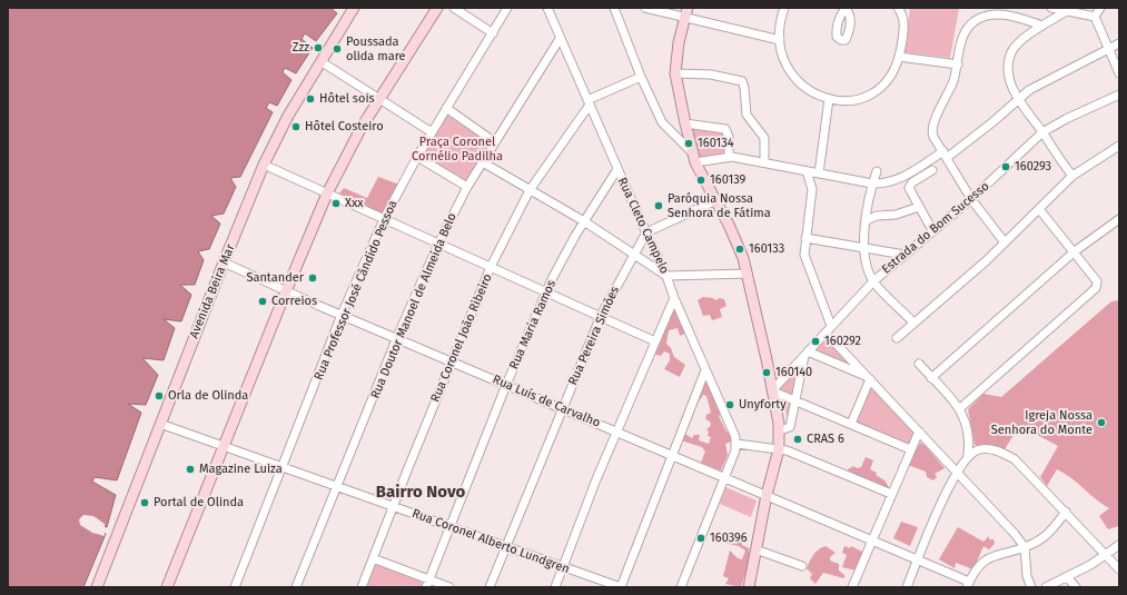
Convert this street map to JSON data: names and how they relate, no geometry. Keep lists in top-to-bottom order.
{
  "streets": {
    "main road": ["Avenida Beira Mar"],
    "street": [
      "Rua Cleto Campelo",
      "Estrada do Bom Sucesso",
      "Rua Professor José Cândido Pessoa",
      "Rua Doutor Manoel de Almeida Belo",
      "Rua Maria Ramos",
      "Rua Pereira Simões",
      "Rua Coronel João Ribeiro",
      "Rua Luís de Carvalho",
      "Rua Coronel Alberto Lundgren"
    ]
  },
  "crossings": [
    ["Rua Cleto Campelo", "Rua Doutor Manoel de Almeida Belo"],
    ["Rua Cleto Campelo", "Rua Maria Ramos"],
    ["Rua Cleto Campelo", "Rua Pereira Simões"],
    ["Rua Cleto Campelo", "Rua Coronel João Ribeiro"],
    ["Rua Professor José Cândido Pessoa", "Rua Luís de Carvalho"],
    ["Rua Professor José Cândido Pessoa", "Rua Coronel Alberto Lundgren"],
    ["Avenida Beira Mar", "Rua Luís de Carvalho"],
    ["Avenida Beira Mar", "Rua Coronel Alberto Lundgren"],
    ["Rua Doutor Manoel de Almeida Belo", "Rua Luís de Carvalho"],
    ["Rua Doutor Manoel de Almeida Belo", "Rua Coronel Alberto Lundgren"],
    ["Rua Maria Ramos", "Rua Luís de Carvalho"],
    ["Rua Maria Ramos", "Rua Coronel Alberto Lundgren"],
    ["Rua Pereira Simões", "Rua Luís de Carvalho"],
    ["Rua Pereira Simões", "Rua Coronel Alberto Lundgren"],
    ["Rua Coronel João Ribeiro", "Rua Luís de Carvalho"],
    ["Rua Coronel João Ribeiro", "Rua Coronel Alberto Lundgren"]
  ],
  "districts": ["Bairro Novo"],
  "parks": ["Praça Coronel Cornélio Padilha"],
  "places": [
    "Zzz",
    "Poussada olida mare",
    "Hôtel sois",
    "Hôtel Costeiro",
    "160134",
    "160293",
    "160139",
    "Xxx",
    "Paróquia Nossa Senhora de Fátima",
    "160133",
    "Santander",
    "Correios",
    "160292",
    "160140",
    "Orla de Olinda",
    "Unyforty",
    "Igreja Nossa Senhora do Monte",
    "CRAS 6",
    "Magazine Luiza",
    "Portal de Olinda",
    "160396"
  ]
}
